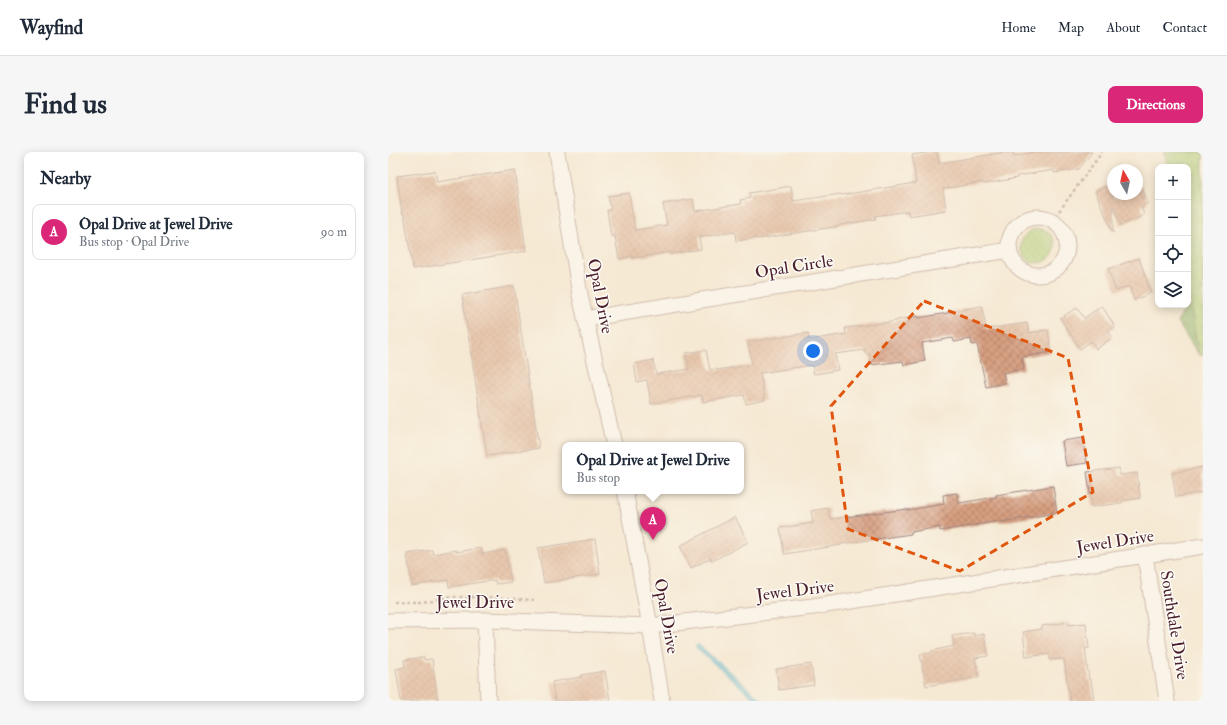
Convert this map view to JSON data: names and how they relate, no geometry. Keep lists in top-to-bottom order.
{
  "streets": {
    "street": [
      "Opal Circle",
      "Opal Drive",
      "Jewel Drive",
      "Southdale Drive"
    ]
  },
  "crossings": [
    ["Opal Circle", "Opal Drive"],
    ["Opal Drive", "Jewel Drive"],
    ["Jewel Drive", "Southdale Drive"]
  ],
  "north": "top",
  "page": {
    "header": "Wayfind",
    "nav": [
      "Home",
      "Map",
      "About",
      "Contact"
    ],
    "buttons": "Directions",
    "title": "Find us",
    "heading": "Nearby",
    "map_buttons": ["+", "−"],
    "list": [
      {
        "mark": "A",
        "name": "Opal Drive at Jewel Drive",
        "note": "Bus stop · Opal Drive",
        "value": "90 m"
      }
    ],
    "popup": ["Opal Drive at Jewel Drive", "Bus stop"],
    "pins": "A"
  }
}
